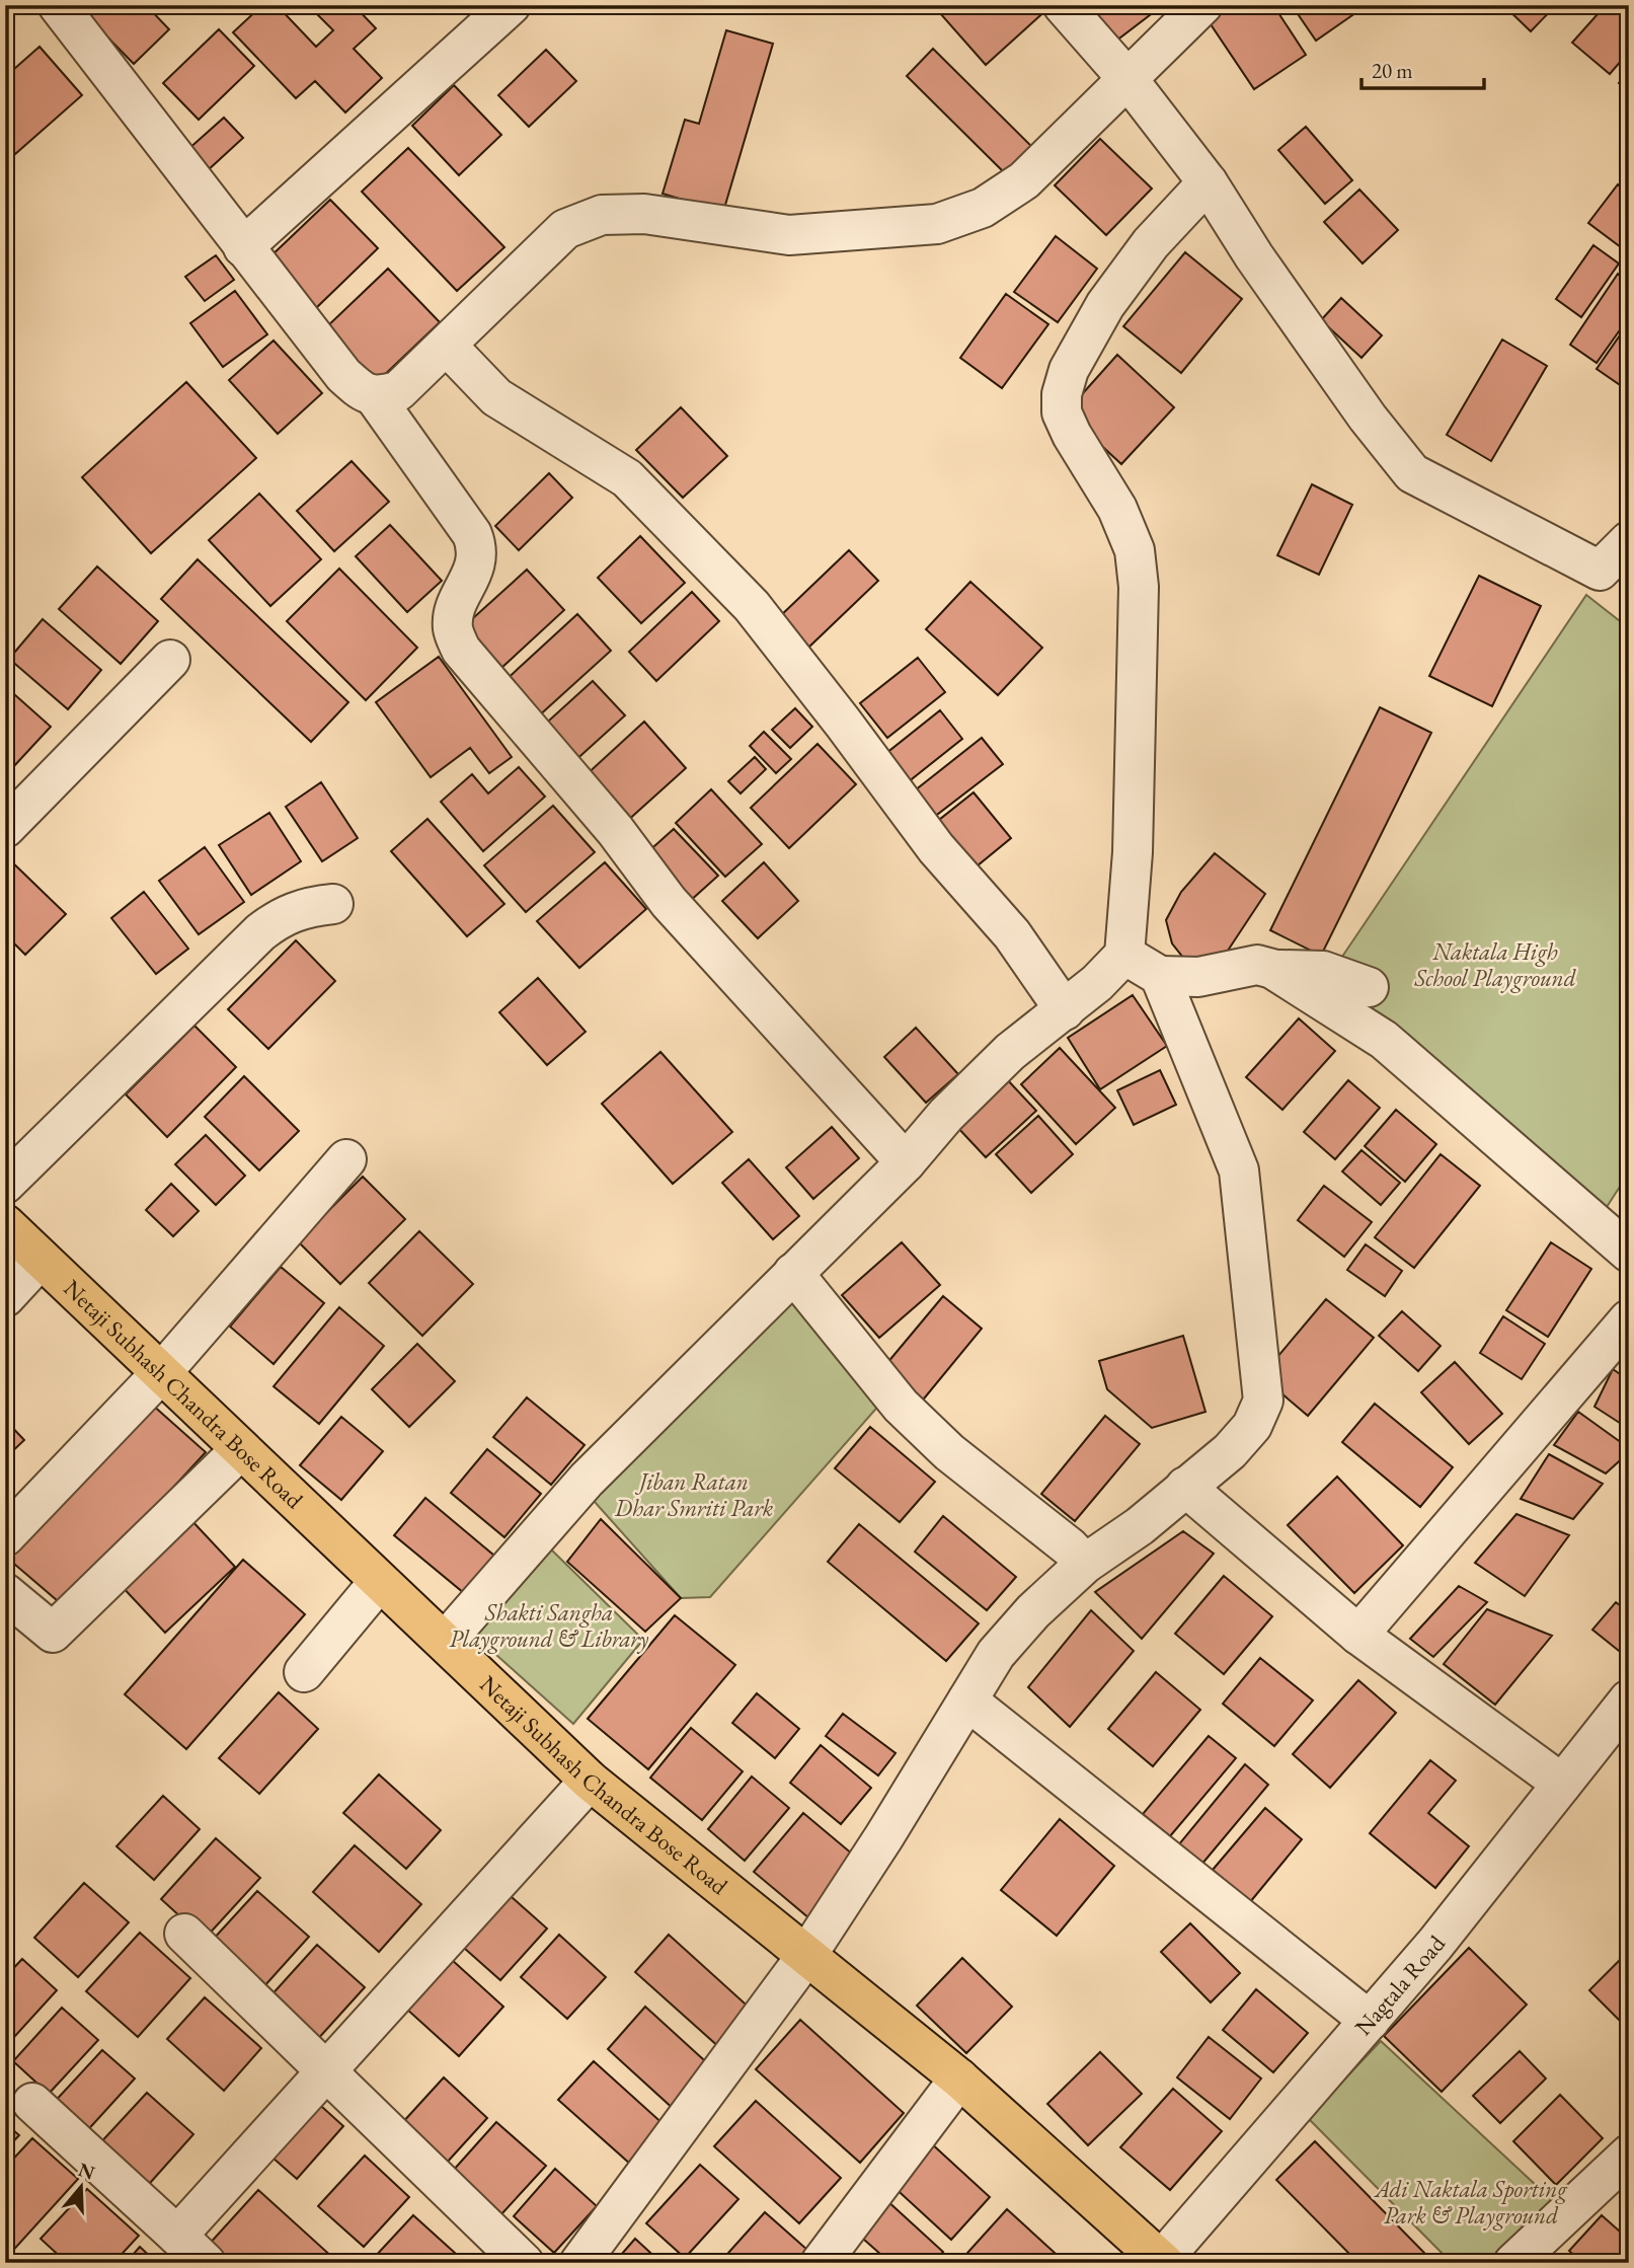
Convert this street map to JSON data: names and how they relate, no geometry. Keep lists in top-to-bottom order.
{
  "streets": {
    "main road": ["Netaji Subhash Chandra Bose Road"],
    "street": ["Nagtala Road"]
  },
  "crossings": [
    ["Netaji Subhash Chandra Bose Road", "Nagtala Road"]
  ],
  "parks": [
    "Naktala High School Playground",
    "Jiban Ratan Dhar Smriti Park",
    "Shakti Sangha Playground & Library",
    "Adi Naktala Sporting Park & Playground"
  ],
  "scale_bar": "20 m",
  "north": "top"
}
